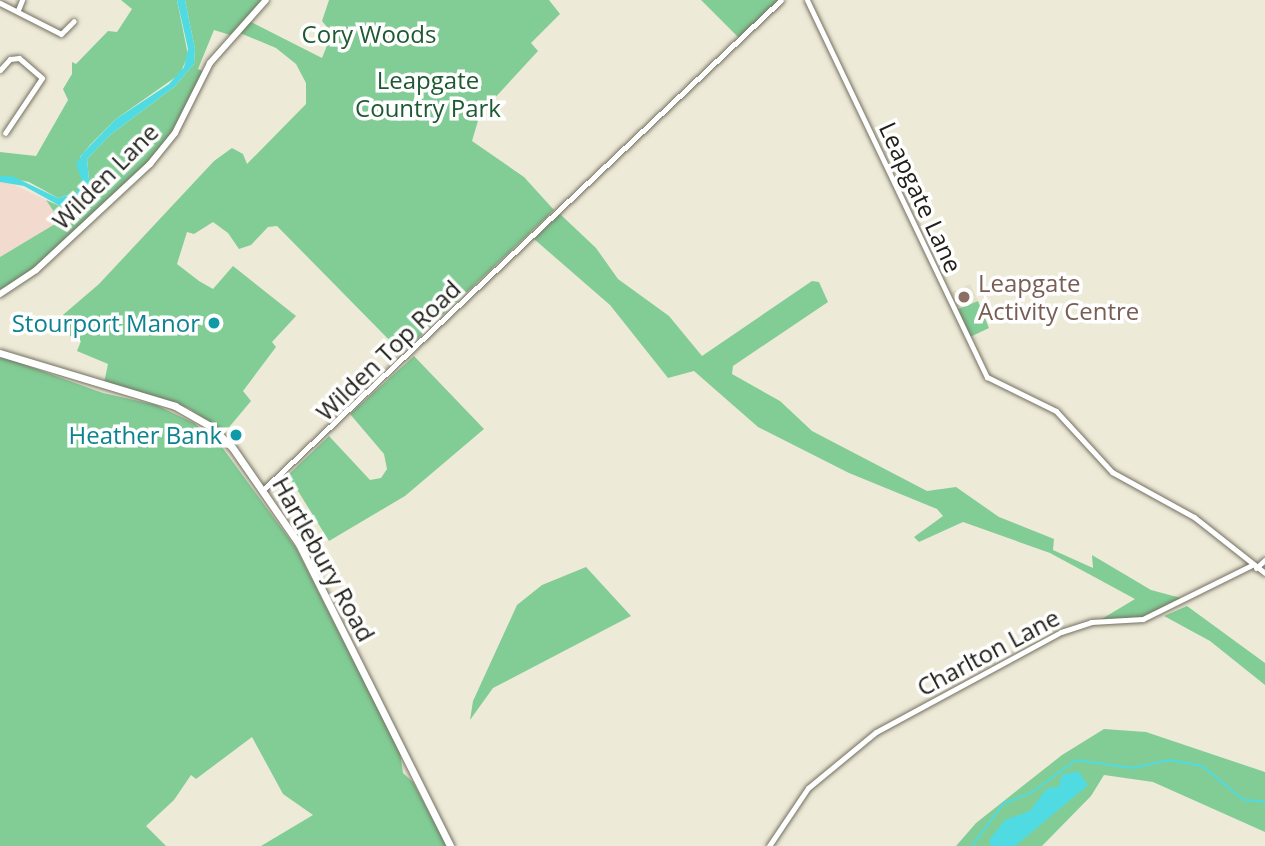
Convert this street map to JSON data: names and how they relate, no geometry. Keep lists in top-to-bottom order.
{
  "streets": {
    "main road": ["Hartlebury Road"],
    "street": [
      "Wilden Lane",
      "Leapgate Lane",
      "Wilden Top Road",
      "Charlton Lane"
    ]
  },
  "crossings": [
    ["Leapgate Lane", "Charlton Lane"],
    ["Wilden Top Road", "Hartlebury Road"]
  ],
  "parks": ["Cory Woods", "Leapgate Country Park"],
  "places": ["Leapgate Activity Centre", "Stourport Manor", "Heather Bank"]
}
